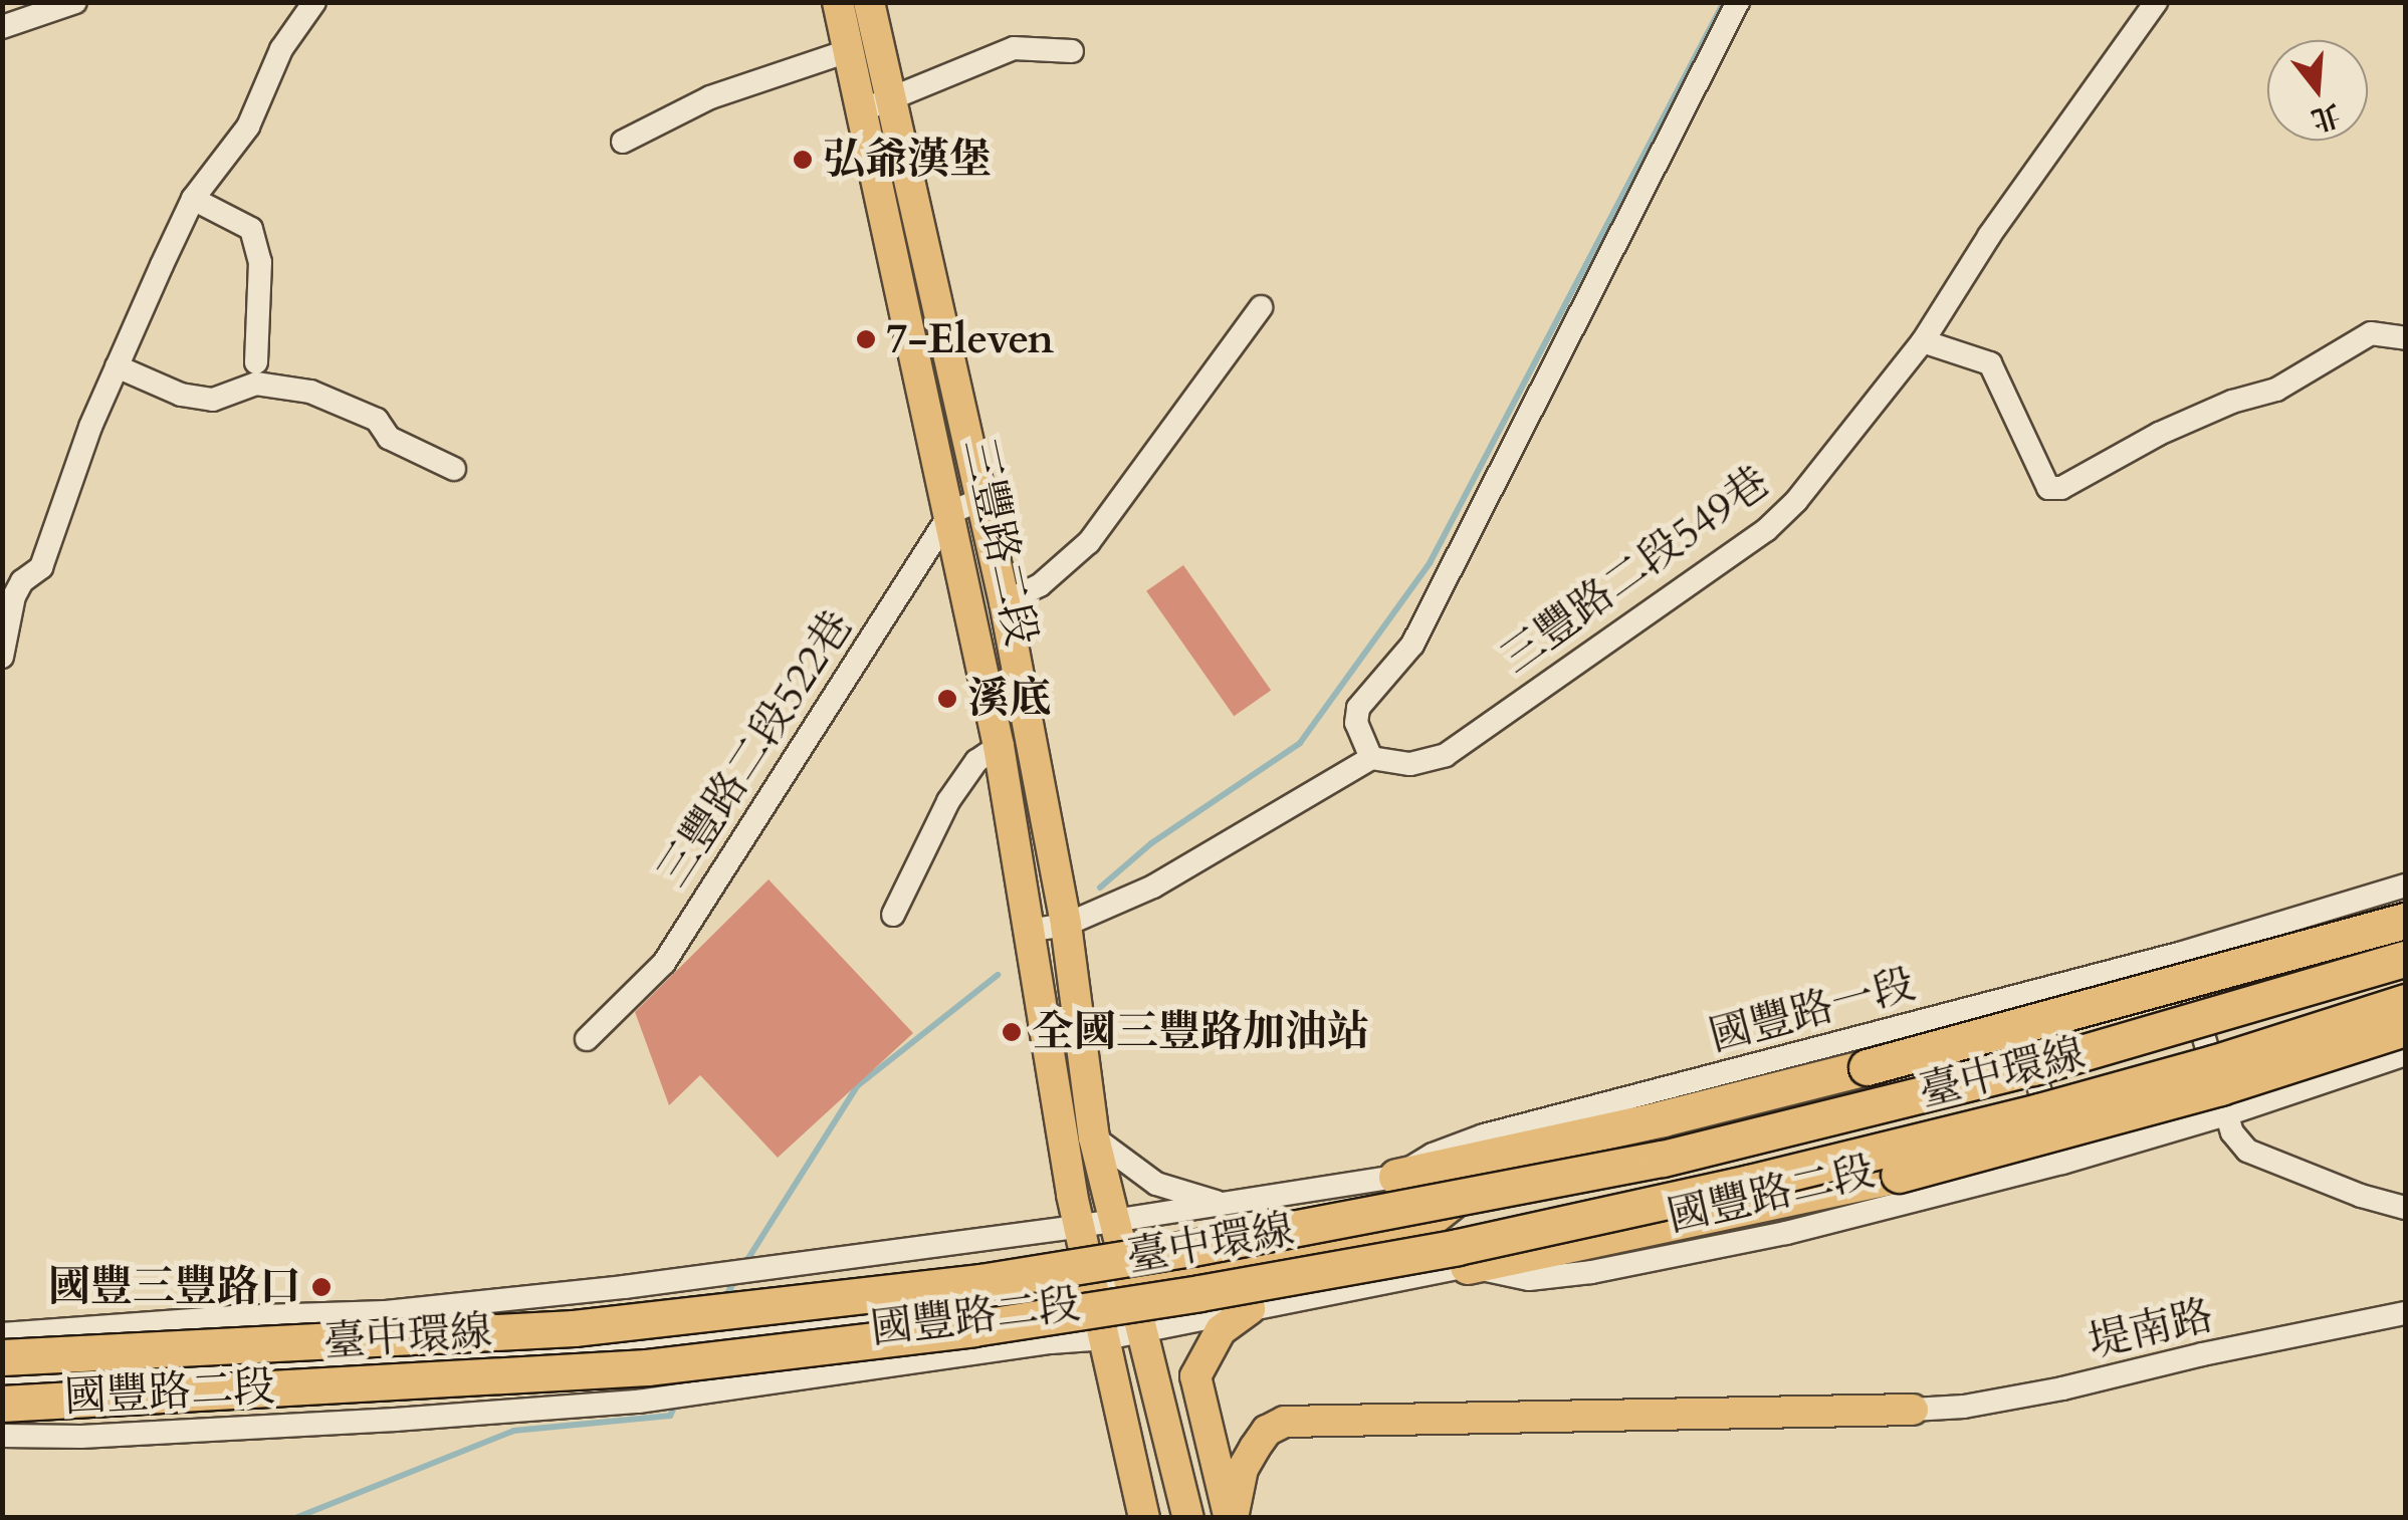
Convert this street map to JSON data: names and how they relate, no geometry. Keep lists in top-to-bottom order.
{
  "streets": {
    "highway": ["臺中環線"],
    "main road": ["三豐路二段"],
    "street": [
      "三豐路二段549巷",
      "三豐路二段522巷",
      "國豐路一段",
      "國豐路二段",
      "堤南路"
    ]
  },
  "crossings": [
    ["三豐路二段", "三豐路二段522巷"],
    ["三豐路二段", "國豐路二段"],
    ["國豐路一段", "國豐路二段"]
  ],
  "places": [
    "弘爺漢堡",
    "7-Eleven",
    "溪底",
    "全國三豐路加油站",
    "國豐三豐路口"
  ],
  "north": "bottom"
}
